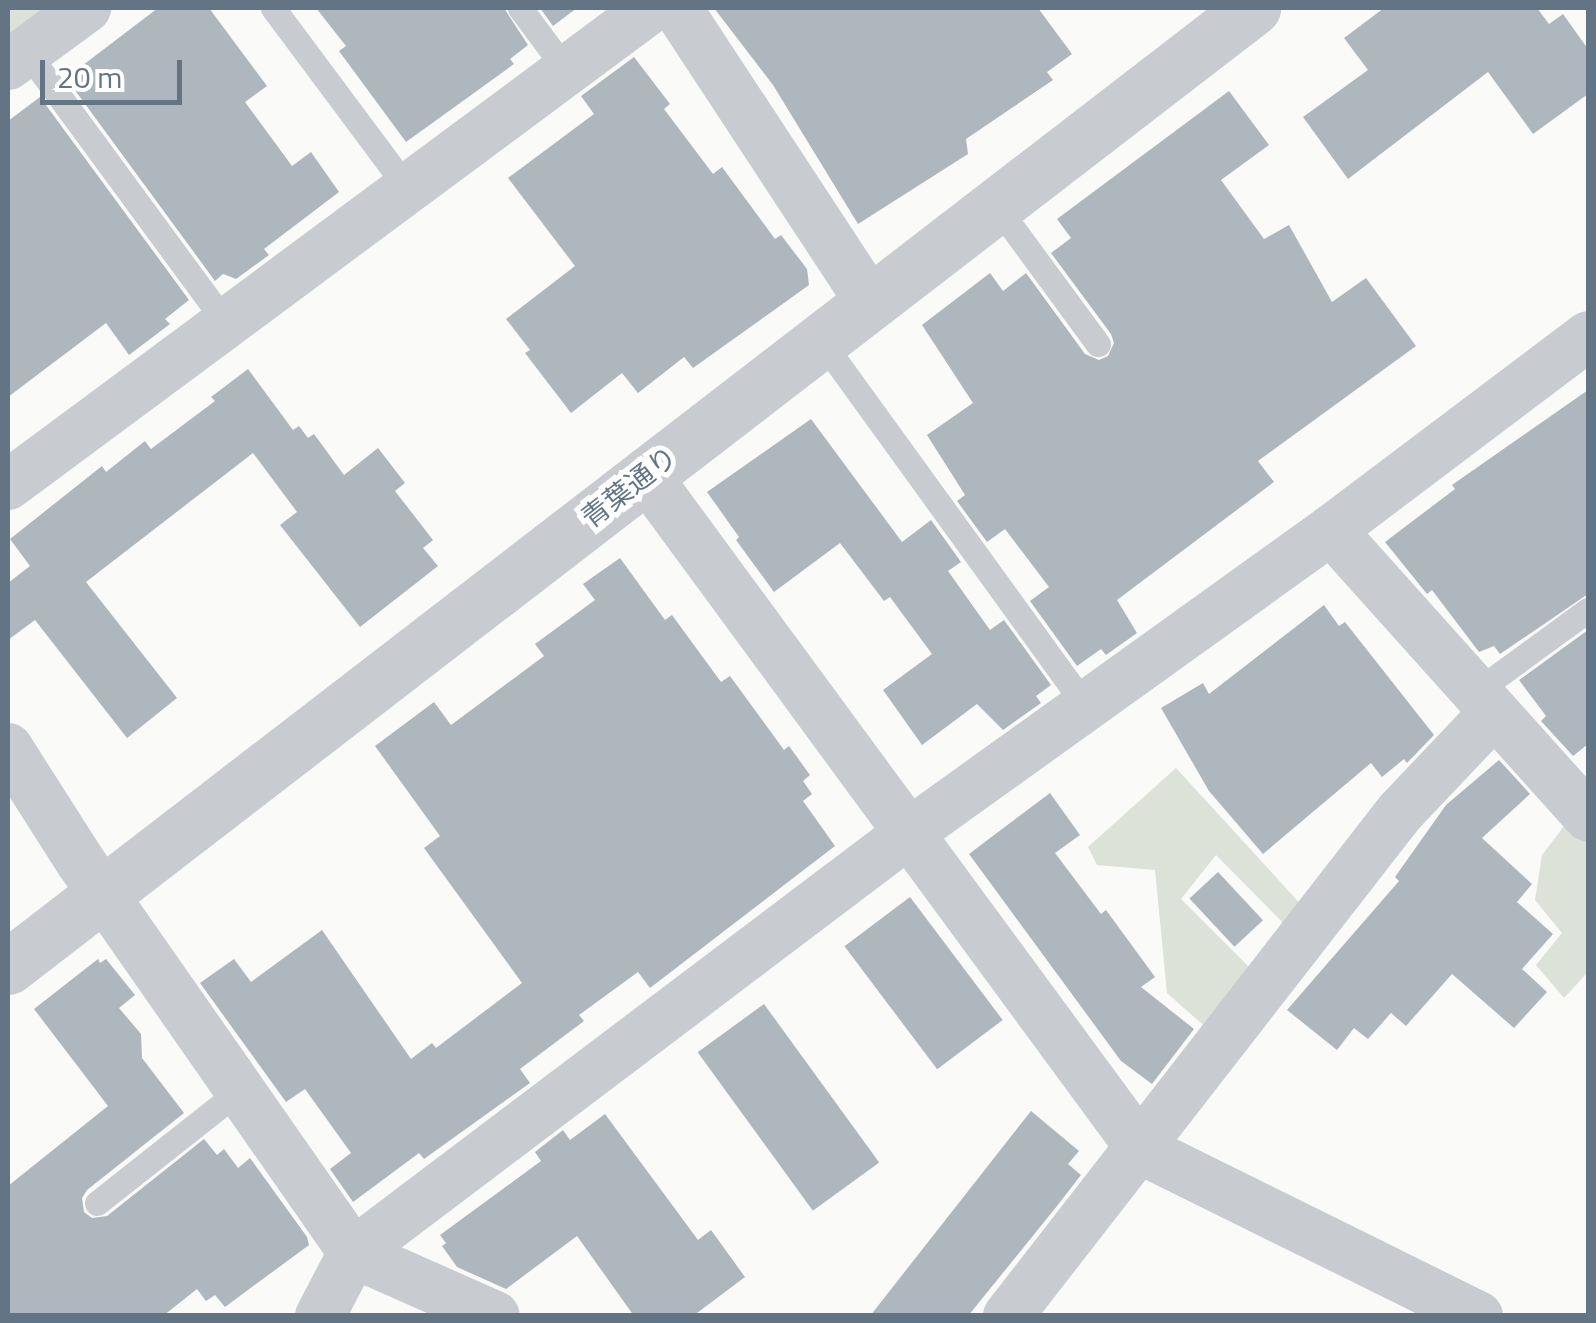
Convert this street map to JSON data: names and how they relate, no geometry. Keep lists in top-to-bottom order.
{
  "streets": {
    "street": ["青葉通り"]
  },
  "scale_bar": "20 m"
}
